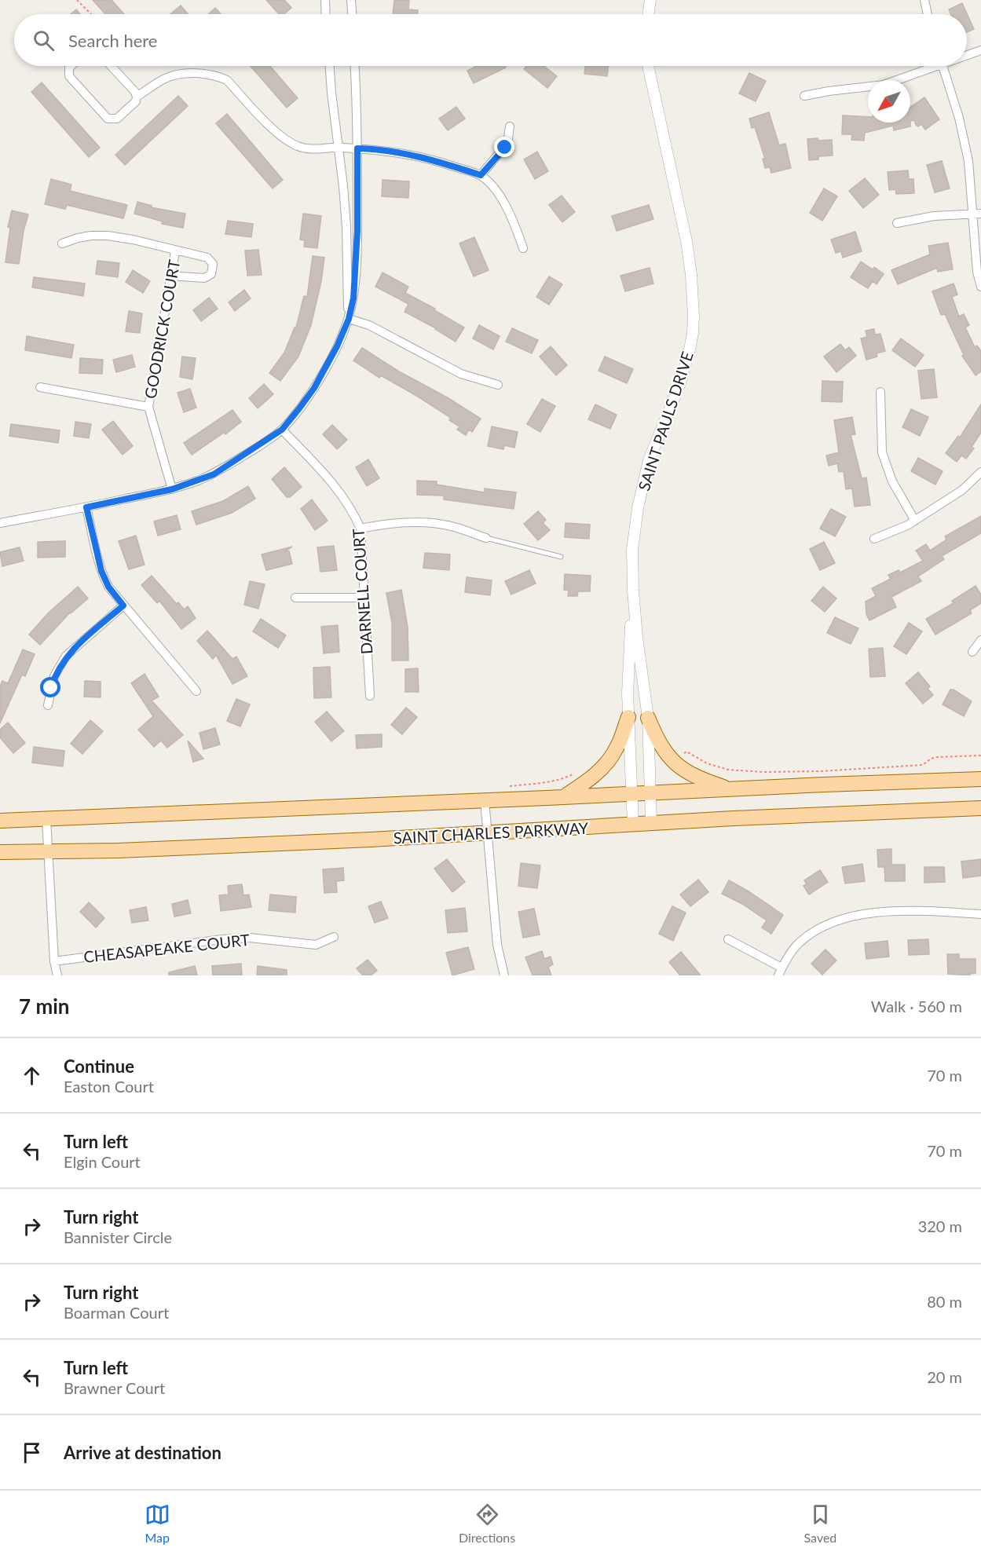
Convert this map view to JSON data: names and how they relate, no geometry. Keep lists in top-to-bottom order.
{
  "streets": {
    "main road": ["SAINT CHARLES PARKWAY"],
    "street": [
      "GOODRICK COURT",
      "SAINT PAULS DRIVE",
      "DARNELL COURT",
      "CHEASAPEAKE COURT"
    ]
  },
  "crossings": [
    ["SAINT PAULS DRIVE", "SAINT CHARLES PARKWAY"]
  ],
  "north": "bottom left",
  "page": {
    "search": "Search here",
    "heading": ["7 min", "Walk · 560 m"],
    "list": [
      ["Continue", "Easton Court", "70 m"],
      ["Turn left", "Elgin Court", "70 m"],
      ["Turn right", "Bannister Circle", "320 m"],
      ["Turn right", "Boarman Court", "80 m"],
      ["Turn left", "Brawner Court", "20 m"],
      "Arrive at destination"
    ],
    "nav": ["Map", "Directions", "Saved"]
  }
}
